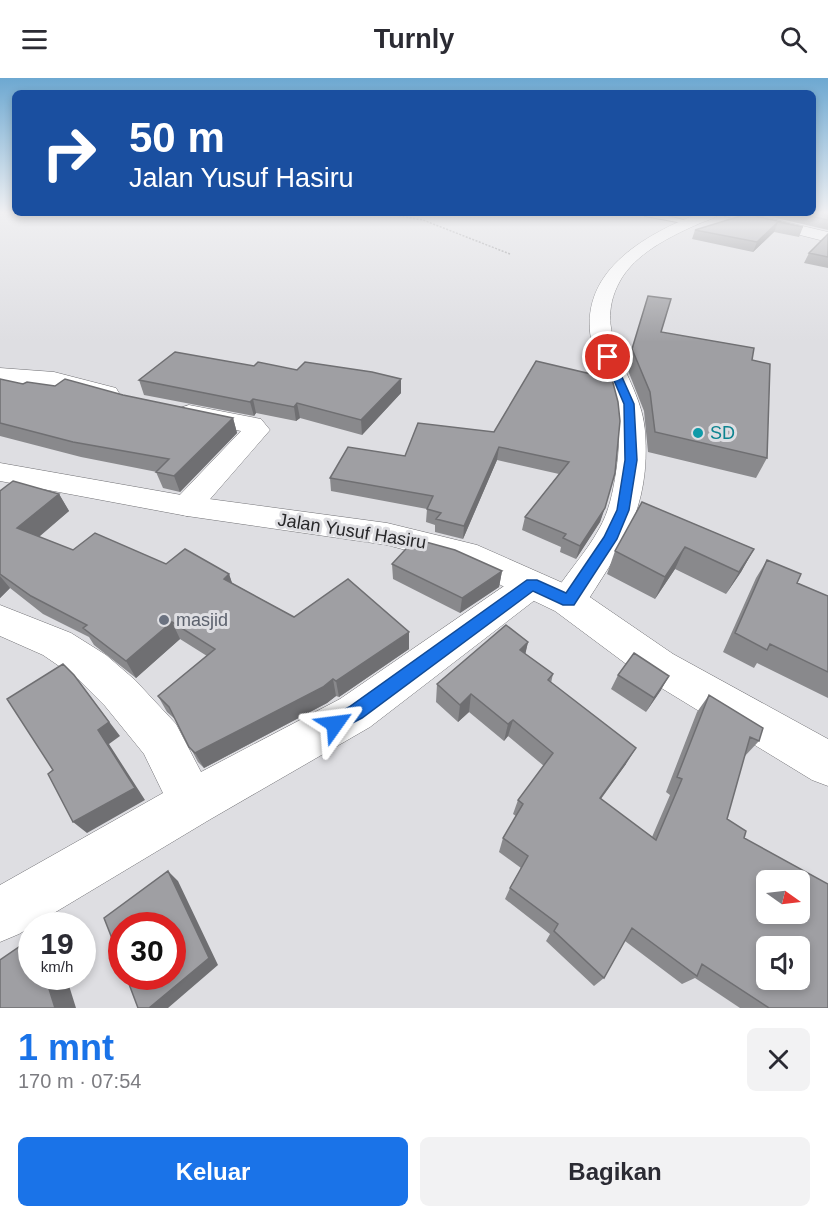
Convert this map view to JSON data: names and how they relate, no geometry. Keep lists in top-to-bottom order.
{
  "streets": {
    "street": ["Jalan Yusuf Hasiru"]
  },
  "places": ["SD", "masjid"],
  "north": "right",
  "page": {
    "header": "Turnly",
    "turn": ["50 m", "Jalan Yusuf Hasiru"],
    "speed": "19 km/h",
    "limit": "30",
    "heading": ["1 mnt", "170 m · 07:54"],
    "buttons": ["Keluar", "Bagikan"]
  }
}
